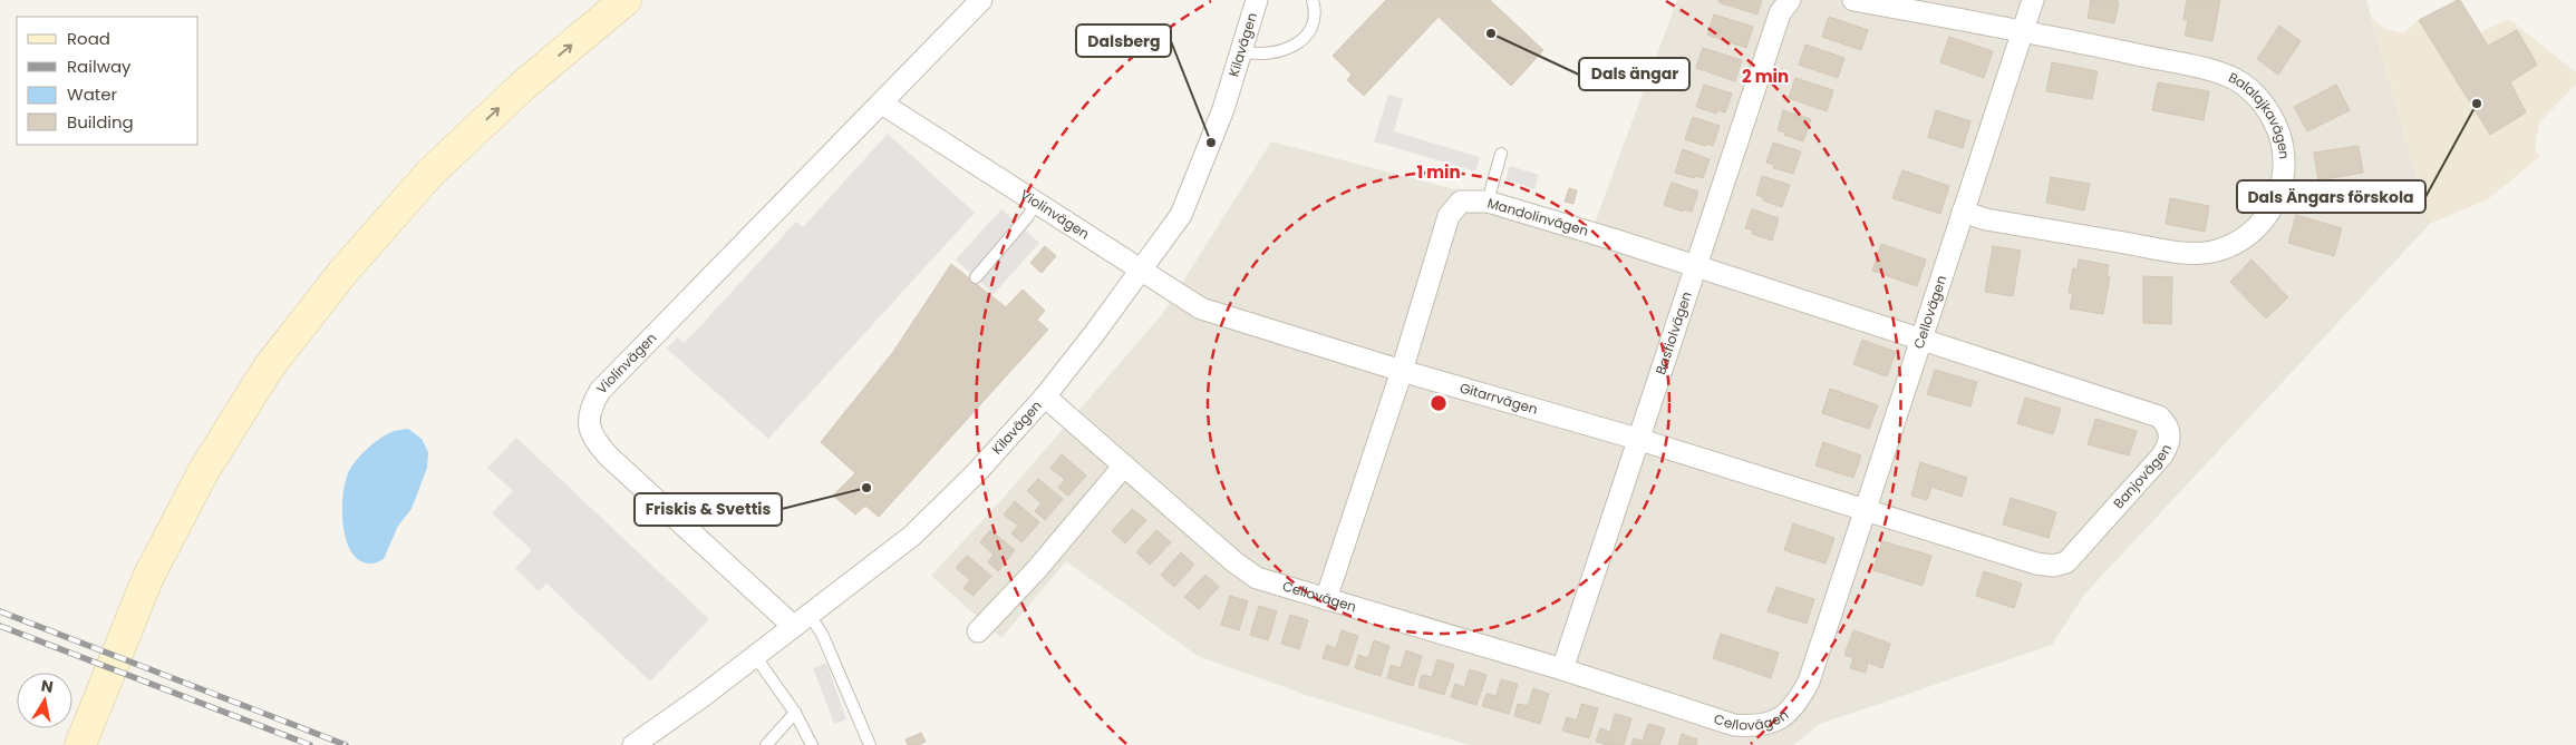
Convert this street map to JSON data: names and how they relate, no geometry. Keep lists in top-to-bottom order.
{
  "streets": {
    "street": [
      "Kilavägen",
      "Balalajkavägen",
      "Violinvägen",
      "Mandolinvägen",
      "Cellovägen",
      "Basfiolvägen",
      "Gitarrvägen",
      "Banjovägen"
    ]
  },
  "crossings": [
    ["Kilavägen", "Violinvägen"],
    ["Kilavägen", "Cellovägen"],
    ["Kilavägen", "Gitarrvägen"],
    ["Balalajkavägen", "Cellovägen"],
    ["Violinvägen", "Gitarrvägen"],
    ["Mandolinvägen", "Cellovägen"],
    ["Mandolinvägen", "Basfiolvägen"],
    ["Mandolinvägen", "Gitarrvägen"],
    ["Mandolinvägen", "Banjovägen"],
    ["Cellovägen", "Basfiolvägen"],
    ["Cellovägen", "Gitarrvägen"],
    ["Cellovägen", "Banjovägen"],
    ["Basfiolvägen", "Gitarrvägen"],
    ["Gitarrvägen", "Banjovägen"]
  ],
  "places": [
    "Dals ängar",
    "Dals Ängars förskola",
    "Dalsberg",
    "Friskis & Svettis"
  ],
  "legend": [
    "Road",
    "Railway",
    "Water",
    "Building"
  ],
  "north": "top",
  "rings": ["2 min", "1 min"]
}
